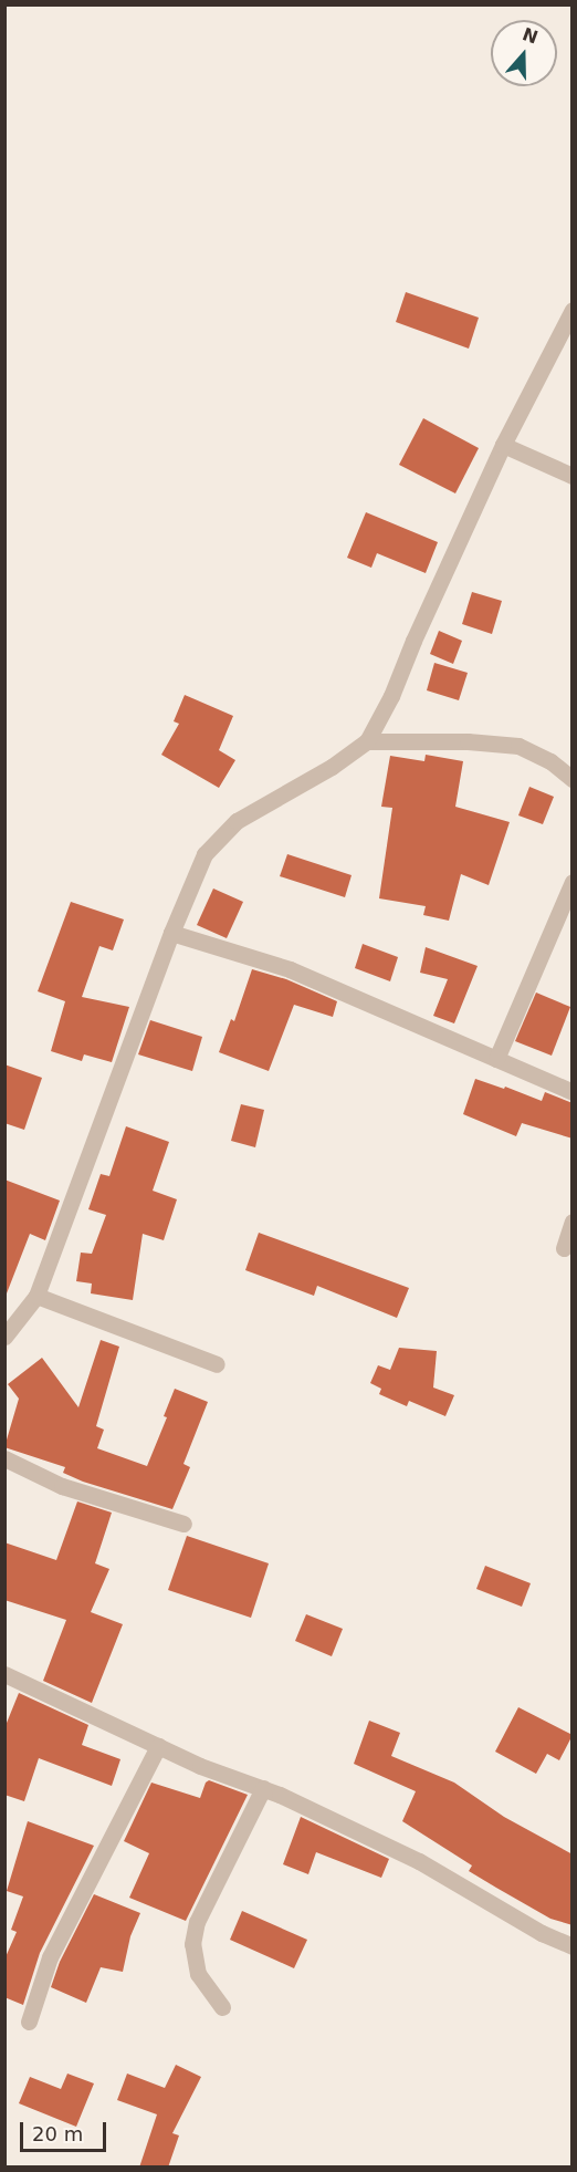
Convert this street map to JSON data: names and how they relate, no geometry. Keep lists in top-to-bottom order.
{
  "scale_bar": "20 m",
  "north": "top"
}
